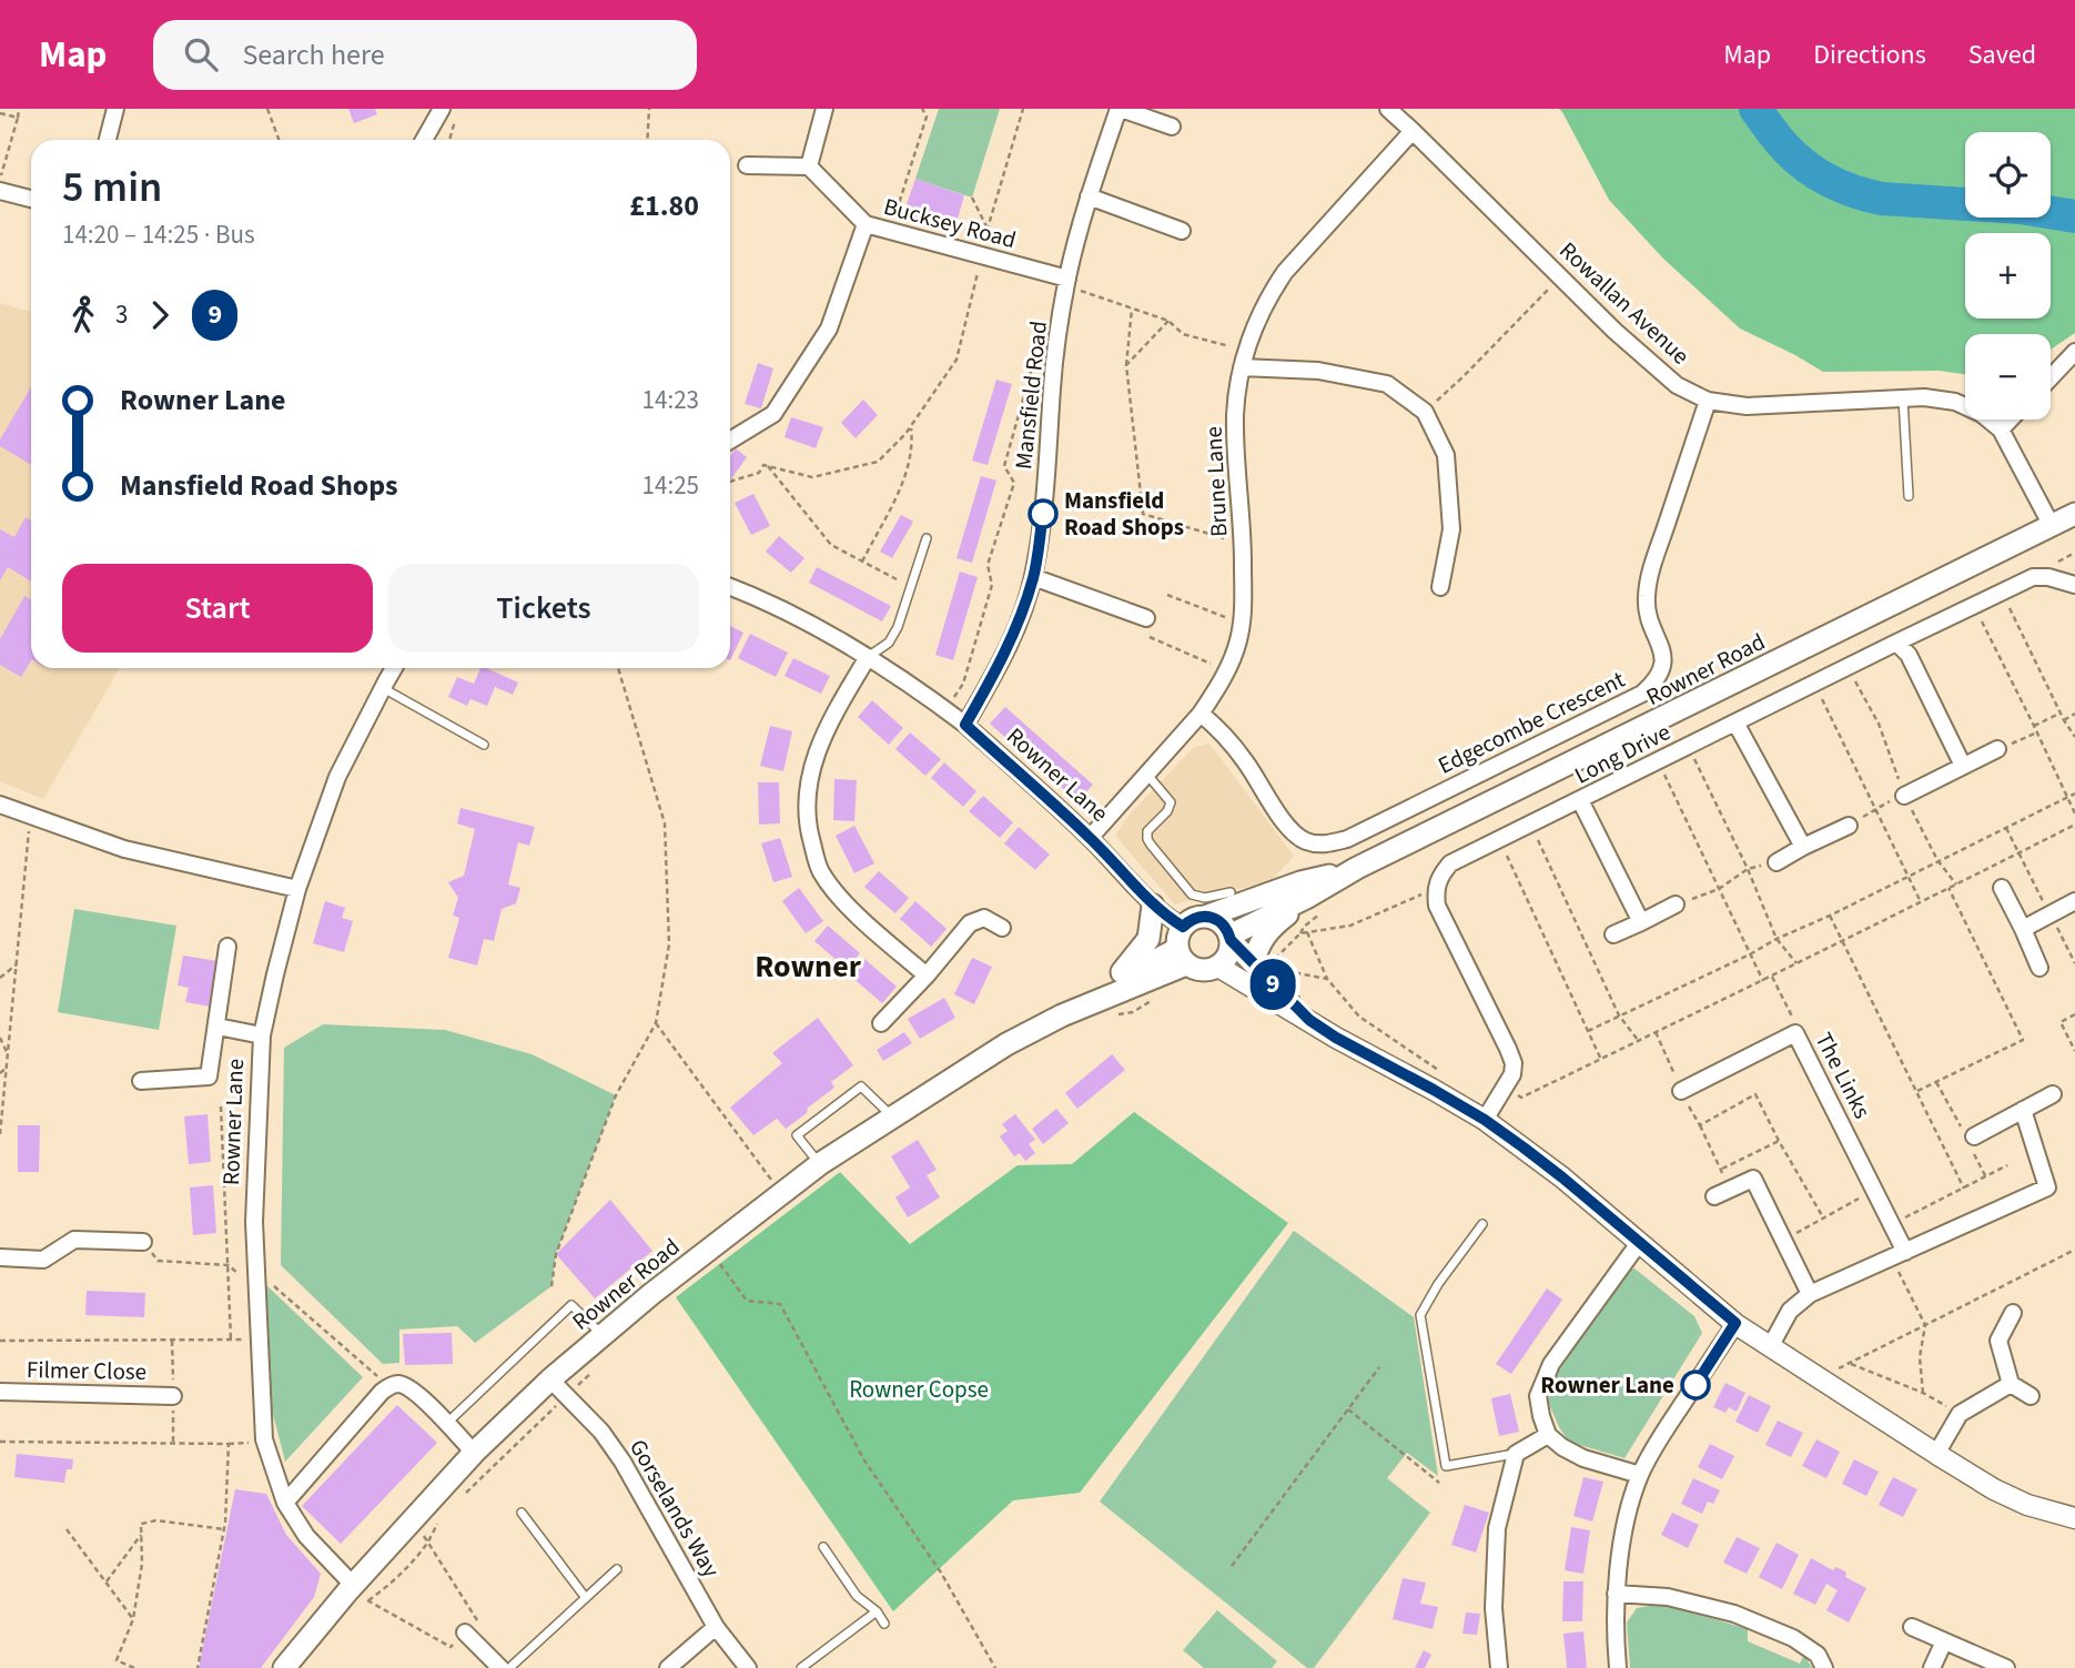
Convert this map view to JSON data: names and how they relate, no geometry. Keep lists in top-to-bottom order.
{
  "streets": {
    "main road": ["Rowner Road"],
    "street": [
      "Bucksey Road",
      "Rowallan Avenue",
      "Mansfield Road",
      "Brune Lane",
      "Edgecombe Crescent",
      "Long Drive",
      "Rowner Lane",
      "The Links",
      "Filmer Close",
      "Gorselands Way"
    ]
  },
  "crossings": [
    ["Bucksey Road", "Mansfield Road"],
    ["Rowallan Avenue", "Brune Lane"],
    ["Rowallan Avenue", "Rowner Road"],
    ["Rowallan Avenue", "Edgecombe Crescent"],
    ["Mansfield Road", "Rowner Lane"],
    ["Brune Lane", "Edgecombe Crescent"],
    ["Brune Lane", "Rowner Lane"],
    ["Rowner Road", "Rowner Lane"],
    ["Rowner Road", "Gorselands Way"]
  ],
  "districts": ["Rowner"],
  "parks": ["Rowner Copse"],
  "places": ["Mansfield Road Shops", "Rowner Lane"],
  "lines": ["bus line 9"],
  "page": {
    "header": "Map",
    "search": "Search here",
    "nav": ["Map", "Directions", "Saved"],
    "on_map": "9",
    "map_buttons": ["+", "−"],
    "heading": ["5 min", "14:20 – 14:25 · Bus", "£1.80"],
    "legs": ["3", "9"],
    "list": [
      {
        "name": "Rowner Lane",
        "value": "14:23"
      },
      {
        "name": "Mansfield Road Shops",
        "value": "14:25"
      }
    ],
    "buttons": ["Start", "Tickets"]
  }
}
